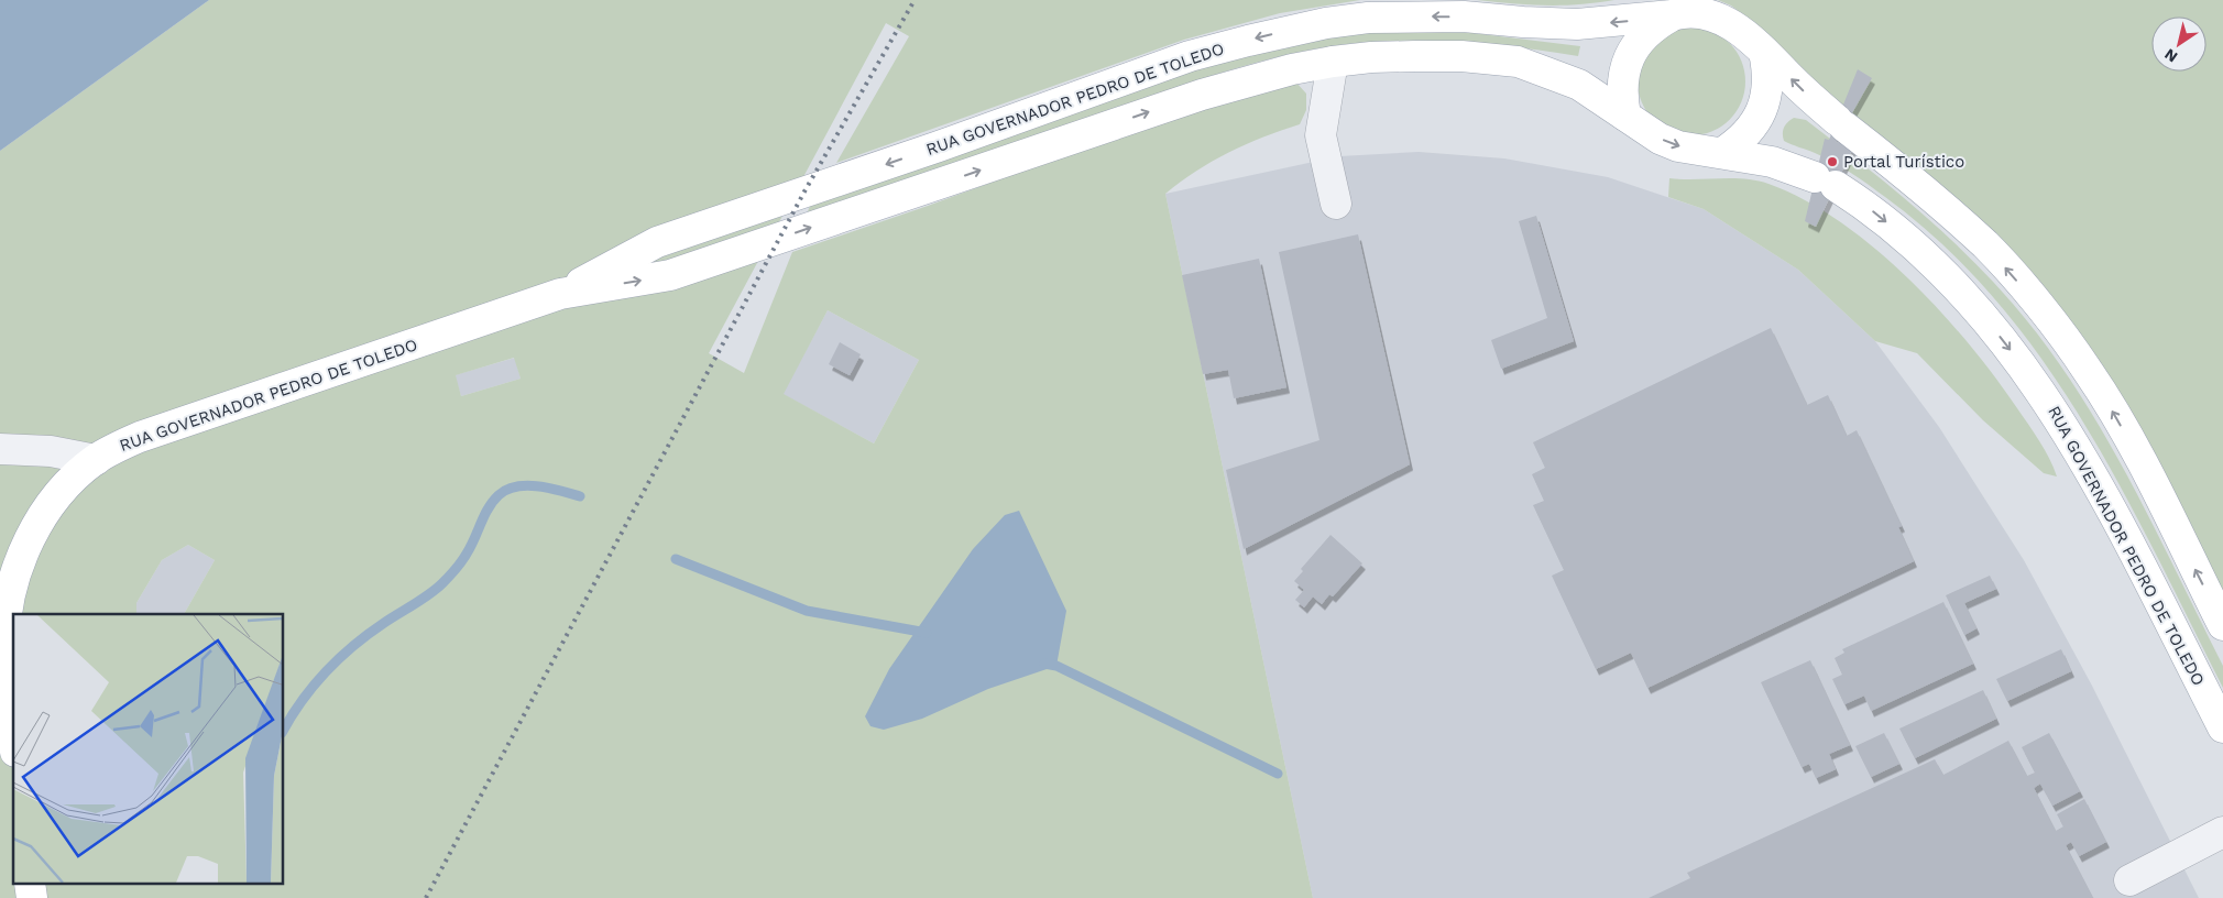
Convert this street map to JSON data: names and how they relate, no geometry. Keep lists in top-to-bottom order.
{
  "streets": {
    "main road": ["RUA GOVERNADOR PEDRO DE TOLEDO"]
  },
  "places": ["Portal Turístico"],
  "north": "bottom left"
}
